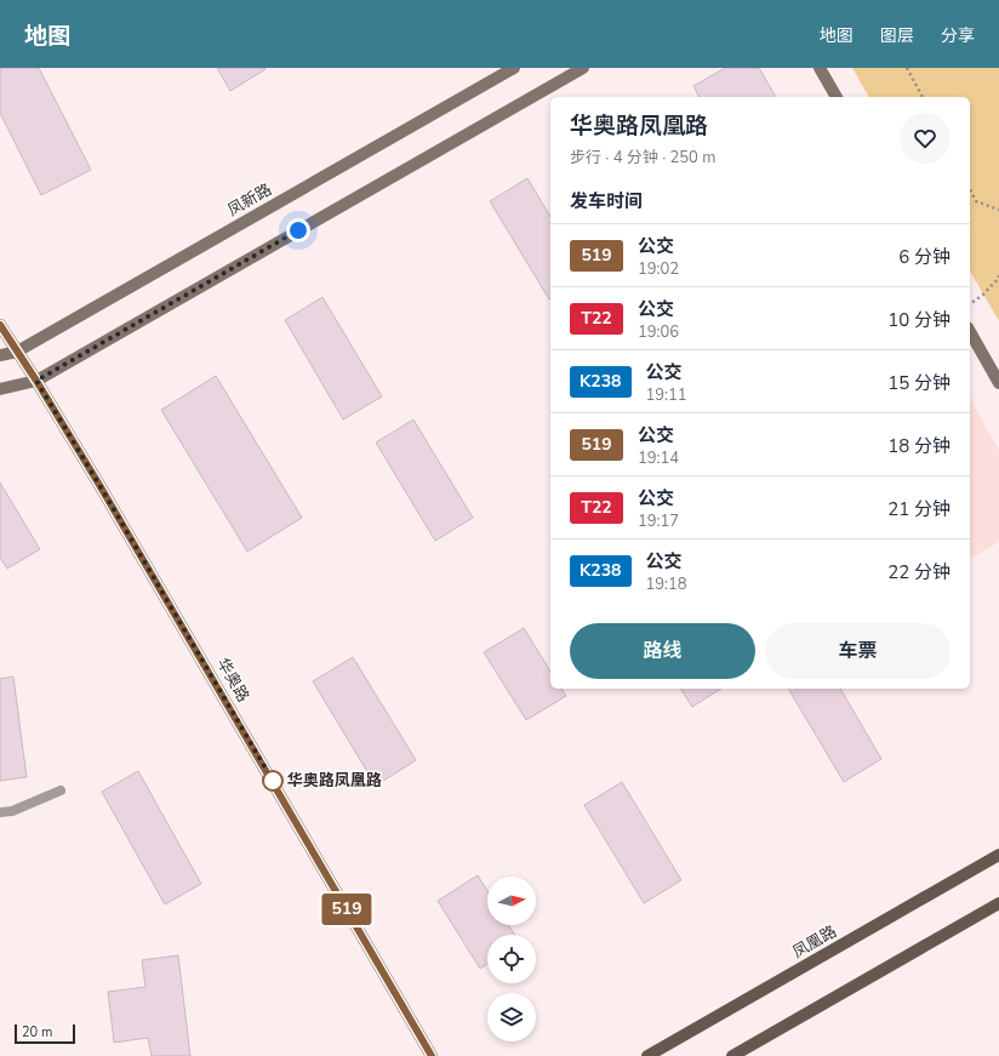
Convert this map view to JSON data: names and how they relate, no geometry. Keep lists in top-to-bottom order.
{
  "streets": {
    "main road": ["凤新路", "华奥路", "凤凰路"]
  },
  "crossings": [
    ["凤新路", "华奥路"]
  ],
  "places": ["华奥路凤凰路"],
  "lines": ["bus line 519"],
  "scale_bar": "20 m",
  "north": "right",
  "page": {
    "header": "地图",
    "nav": ["地图", "图层", "分享"],
    "on_map": "519",
    "heading": [
      ["华奥路凤凰路", "步行 · 4 分钟 · 250 m"],
      "发车时间"
    ],
    "list": [
      {
        "mark": "519",
        "name": "公交",
        "note": "19:02",
        "value": "6 分钟"
      },
      {
        "mark": "T22",
        "name": "公交",
        "note": "19:06",
        "value": "10 分钟"
      },
      {
        "mark": "K238",
        "name": "公交",
        "note": "19:11",
        "value": "15 分钟"
      },
      {
        "mark": "519",
        "name": "公交",
        "note": "19:14",
        "value": "18 分钟"
      },
      {
        "mark": "T22",
        "name": "公交",
        "note": "19:17",
        "value": "21 分钟"
      },
      {
        "mark": "K238",
        "name": "公交",
        "note": "19:18",
        "value": "22 分钟"
      }
    ],
    "buttons": ["路线", "车票"],
    "scale": "20 m"
  }
}
